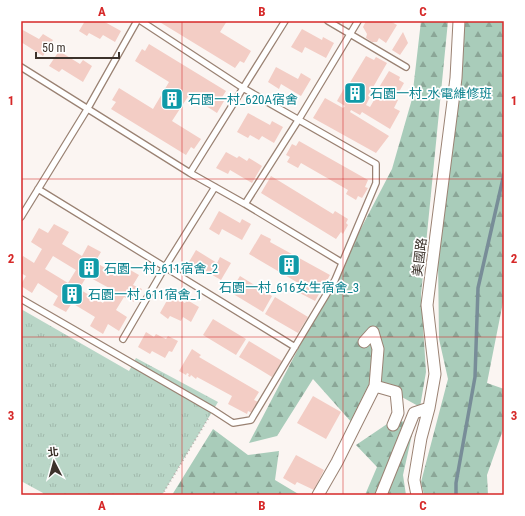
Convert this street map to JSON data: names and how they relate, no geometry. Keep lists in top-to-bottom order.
{
  "streets": {
    "street": ["美國路"]
  },
  "places": {
    "building": [
      "石園一村_水電維修班",
      "石園一村_620A宿舍",
      "石園一村_616女生宿舍_3",
      "石園一村_611宿舍_2",
      "石園一村_611宿舍_1"
    ]
  },
  "scale_bar": "50 m",
  "north": "top",
  "grid": {
    "columns": ["A", "B", "C"],
    "rows": ["1", "2", "3"]
  }
}
